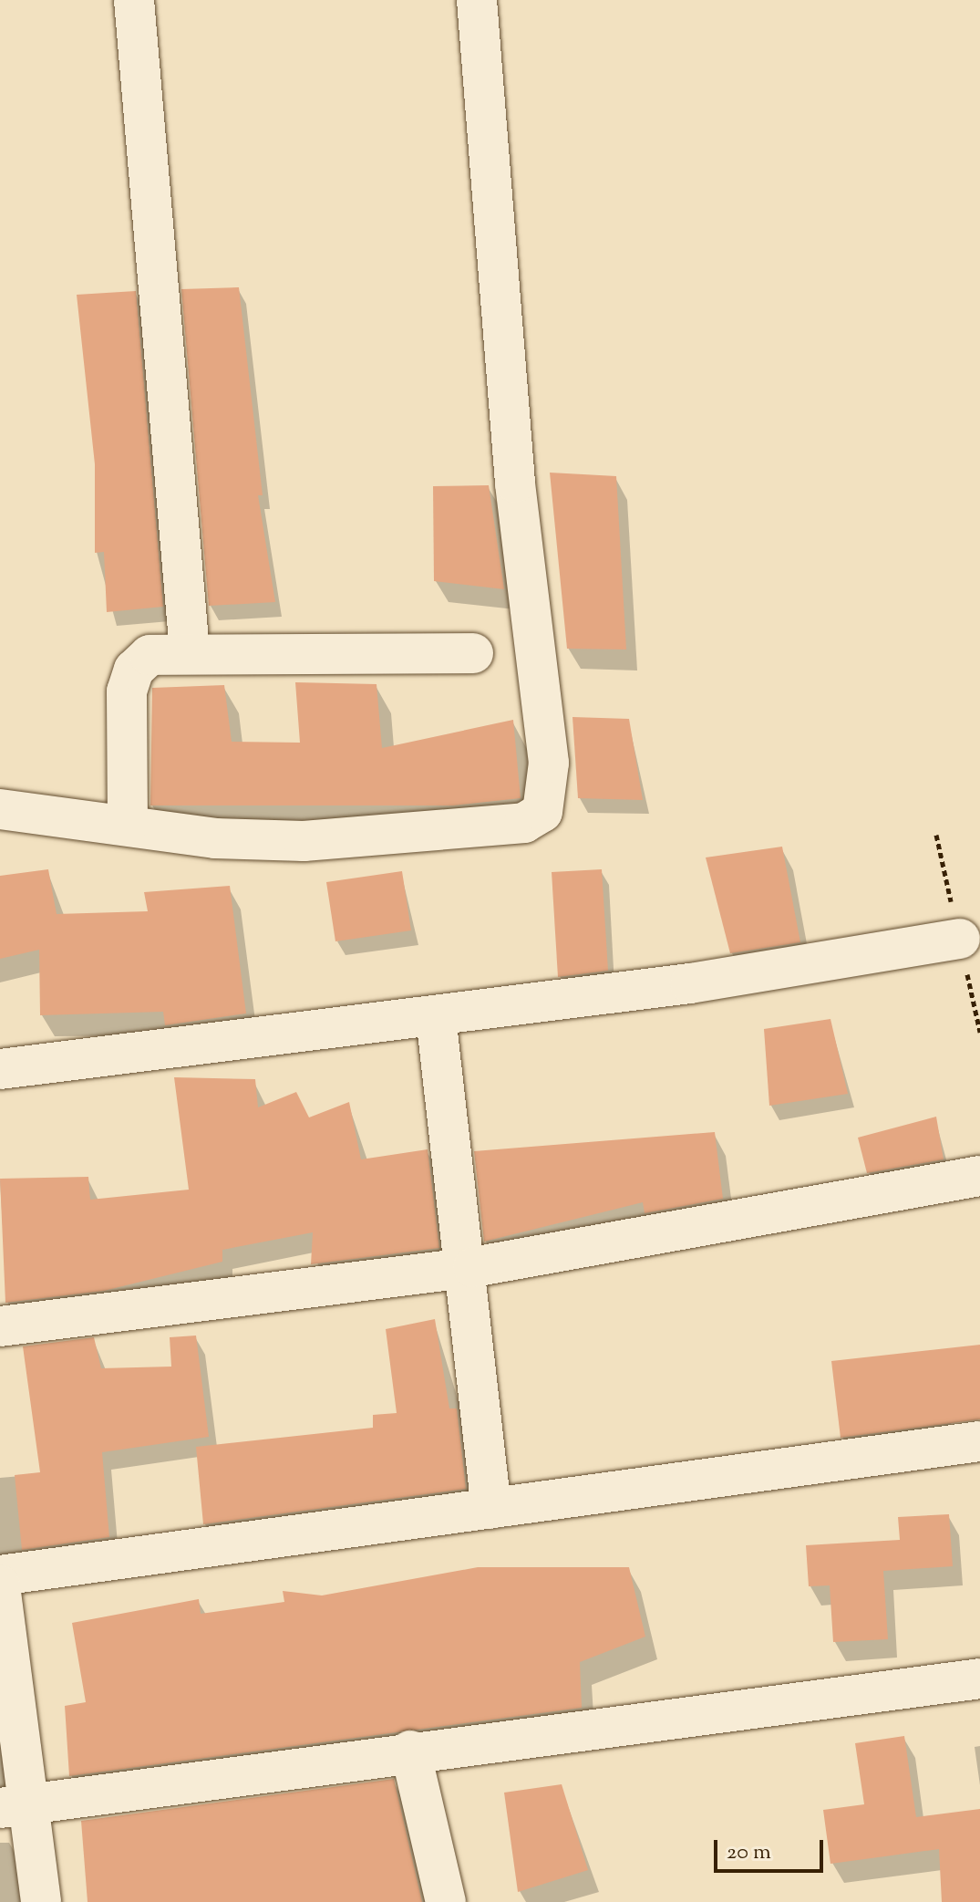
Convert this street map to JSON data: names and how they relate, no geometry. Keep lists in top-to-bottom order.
{
  "scale_bar": "20 m"
}
